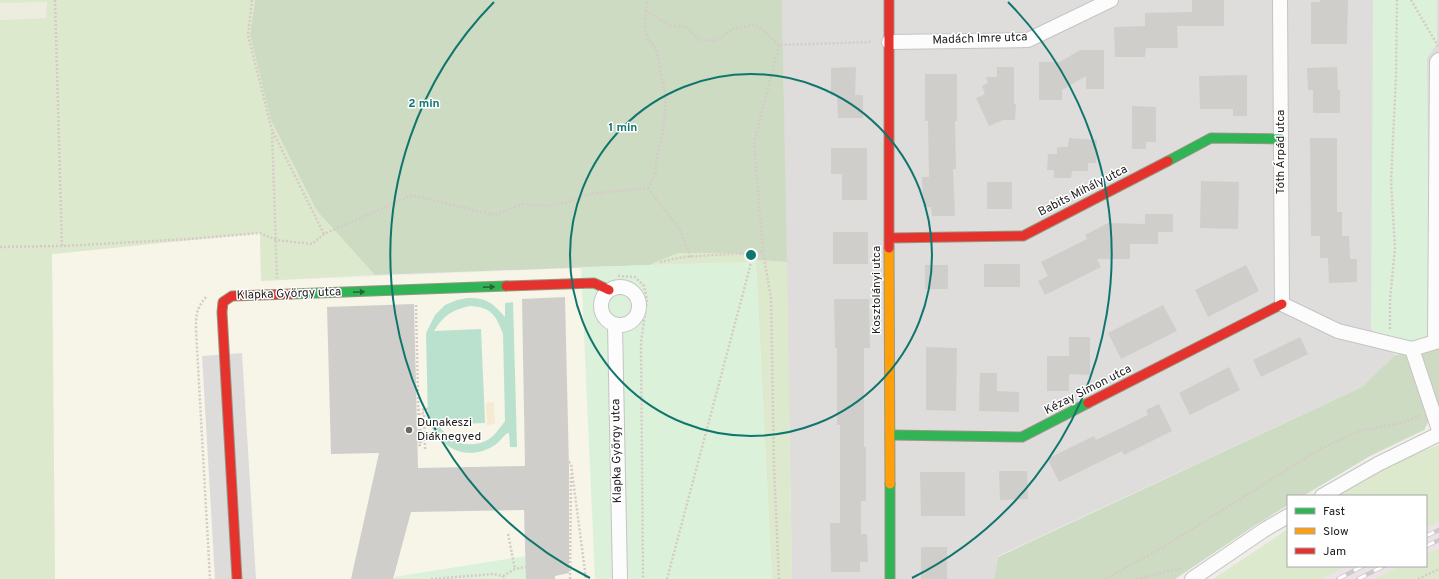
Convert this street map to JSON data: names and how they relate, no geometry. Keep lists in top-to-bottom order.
{
  "streets": {
    "street": [
      "Madách Imre utca",
      "Tóth Árpád utca",
      "Babits Mihály utca",
      "Kosztolányi utca",
      "Klapka György utca",
      "Kézay Simon utca"
    ]
  },
  "crossings": [
    ["Madách Imre utca", "Kosztolányi utca"],
    ["Tóth Árpád utca", "Babits Mihály utca"],
    ["Tóth Árpád utca", "Kézay Simon utca"],
    ["Babits Mihály utca", "Kosztolányi utca"],
    ["Kosztolányi utca", "Kézay Simon utca"]
  ],
  "places": ["Dunakeszi Diáknegyed"],
  "legend": ["Fast", "Slow", "Jam"],
  "rings": ["2 min", "1 min"]
}
